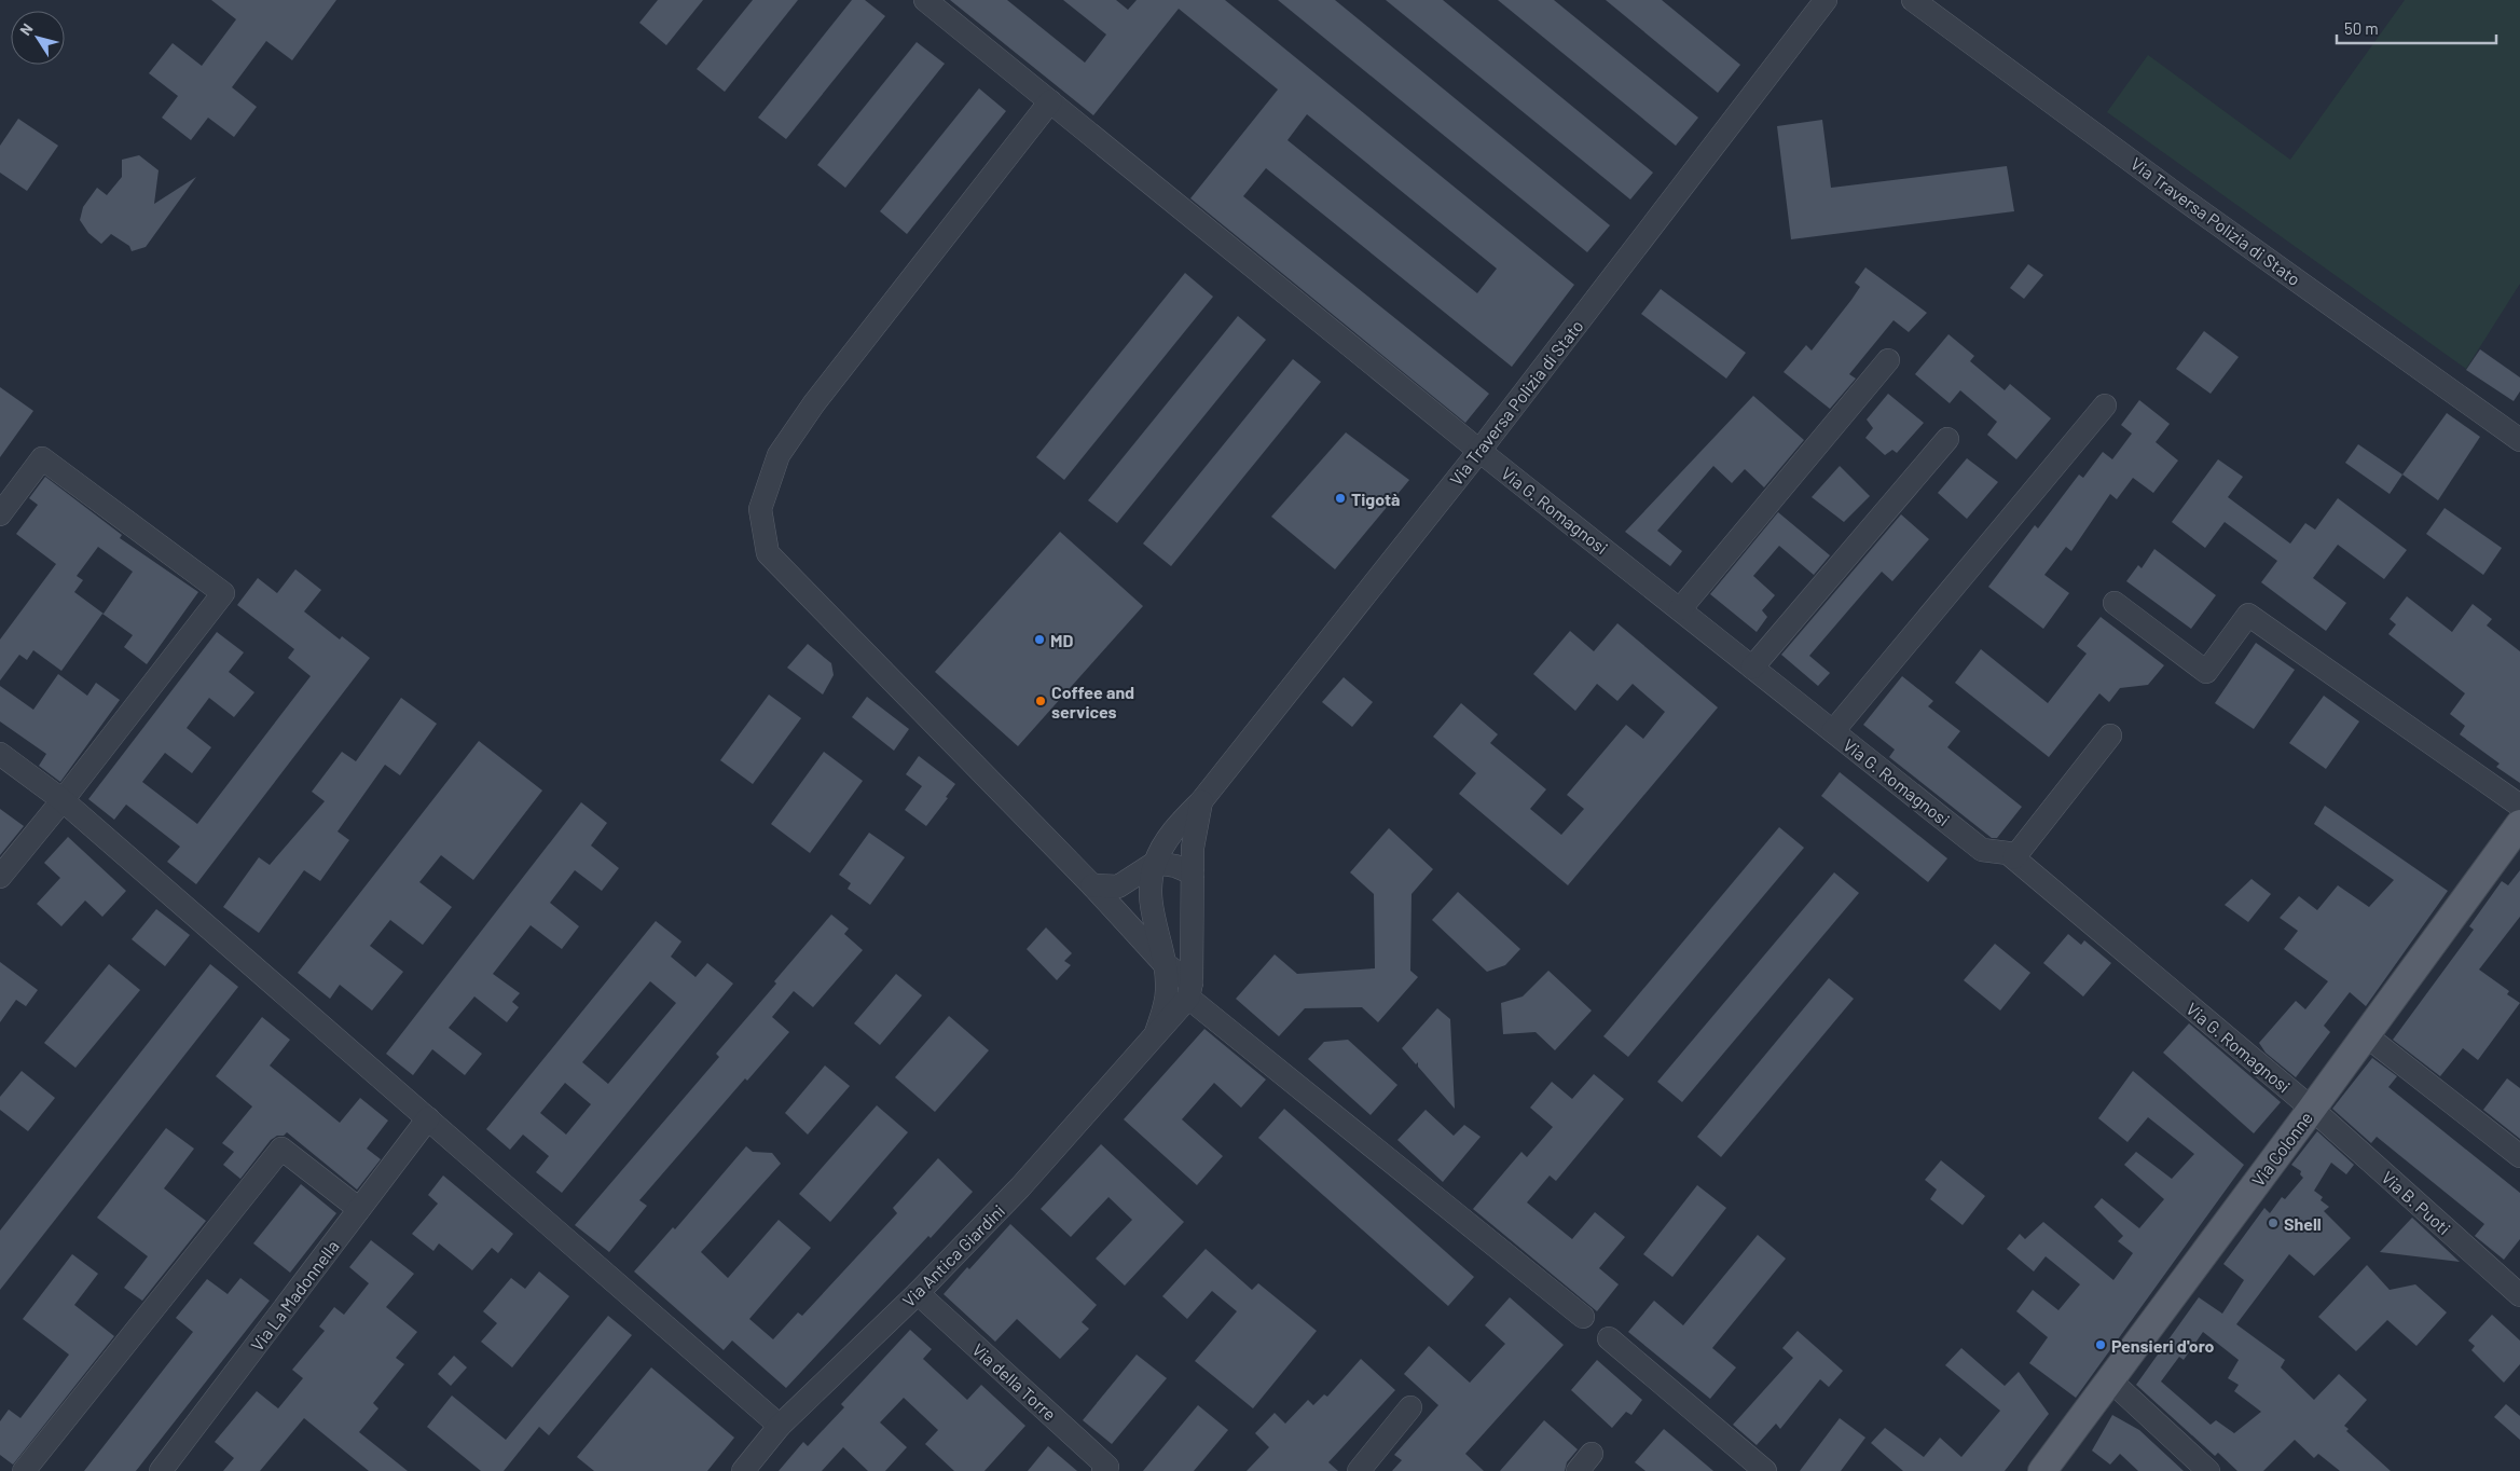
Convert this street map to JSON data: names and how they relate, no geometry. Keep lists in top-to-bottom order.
{
  "streets": {
    "main road": ["Via Colonne"],
    "street": [
      "Via Traversa Polizia di Stato",
      "Via G. Romagnosi",
      "Via B. Puoti",
      "Via Antica Giardini",
      "Via La Madonnella",
      "Via della Torre"
    ]
  },
  "crossings": [
    ["Via Traversa Polizia di Stato", "Via G. Romagnosi"],
    ["Via Traversa Polizia di Stato", "Via Antica Giardini"],
    ["Via G. Romagnosi", "Via Colonne"],
    ["Via G. Romagnosi", "Via B. Puoti"],
    ["Via Colonne", "Via B. Puoti"],
    ["Via Antica Giardini", "Via della Torre"]
  ],
  "places": [
    "Tigotà",
    "MD",
    "Coffee and services",
    "Shell",
    "Pensieri d'oro"
  ],
  "scale_bar": "50 m",
  "north": "top left"
}
